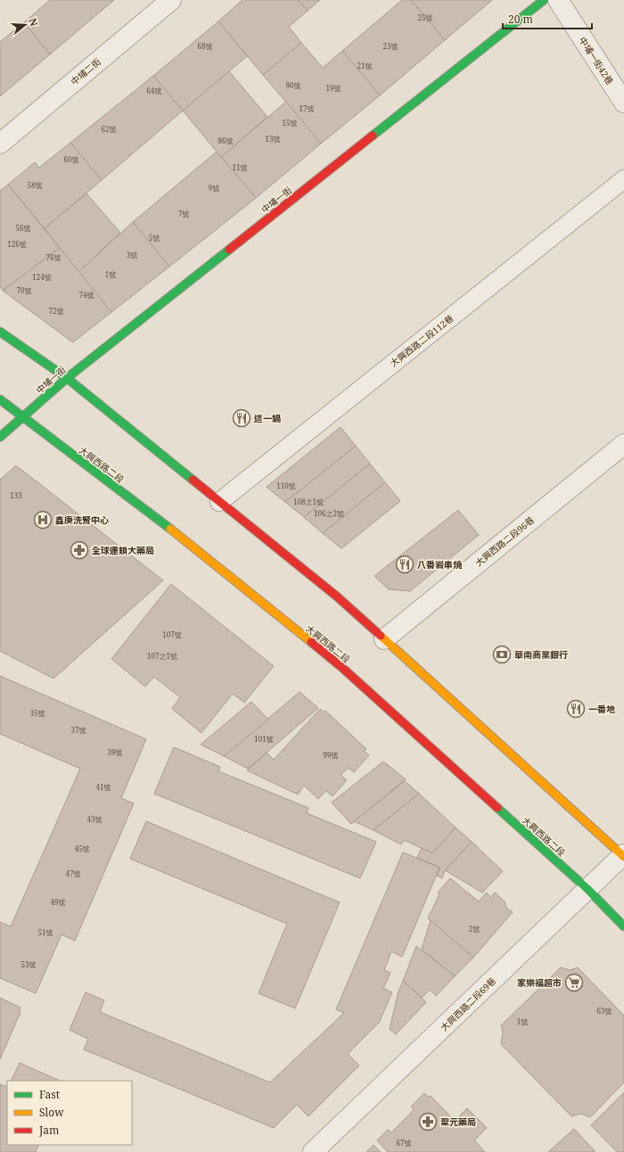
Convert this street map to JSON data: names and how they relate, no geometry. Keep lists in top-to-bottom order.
{
  "streets": {
    "street": [
      "中埔一街42巷",
      "中埔二街",
      "中埔一街",
      "大興西路二段",
      "大興西路二段96巷",
      "大興西路二段69巷"
    ],
    "lane": ["大興西路二段112巷"]
  },
  "crossings": [
    ["中埔一街", "大興西路二段"],
    ["大興西路二段", "大興西路二段69巷"]
  ],
  "places": {
    "restaurant": ["這一鍋", "八番岩串燒", "一番地"],
    "hospital": ["鑫庚洗腎中心"],
    "pharmacy": ["全球連鎖大藥局", "聖元藥局"],
    "bank": ["華南商業銀行"],
    "supermarket": ["家樂福超市"]
  },
  "house_numbers": [
    "25號",
    "68號",
    "23號",
    "21號",
    "90號",
    "19號",
    "64號",
    "17號",
    "15號",
    "62號",
    "13號",
    "86號",
    "60號",
    "11號",
    "58號",
    "9號",
    "7號",
    "56號",
    "5號",
    "126號",
    "3號",
    "76號",
    "1號",
    "124號",
    "70號",
    "74號",
    "72號",
    "110號",
    "133",
    "108之1號",
    "106之2號",
    "107號",
    "107之1號",
    "35號",
    "37號",
    "101號",
    "39號",
    "99號",
    "41號",
    "43號",
    "45號",
    "47號",
    "49號",
    "2號",
    "51號",
    "53號",
    "63號",
    "1號",
    "67號"
  ],
  "legend": ["Fast", "Slow", "Jam"],
  "scale_bar": "20 m",
  "north": "right"
}
